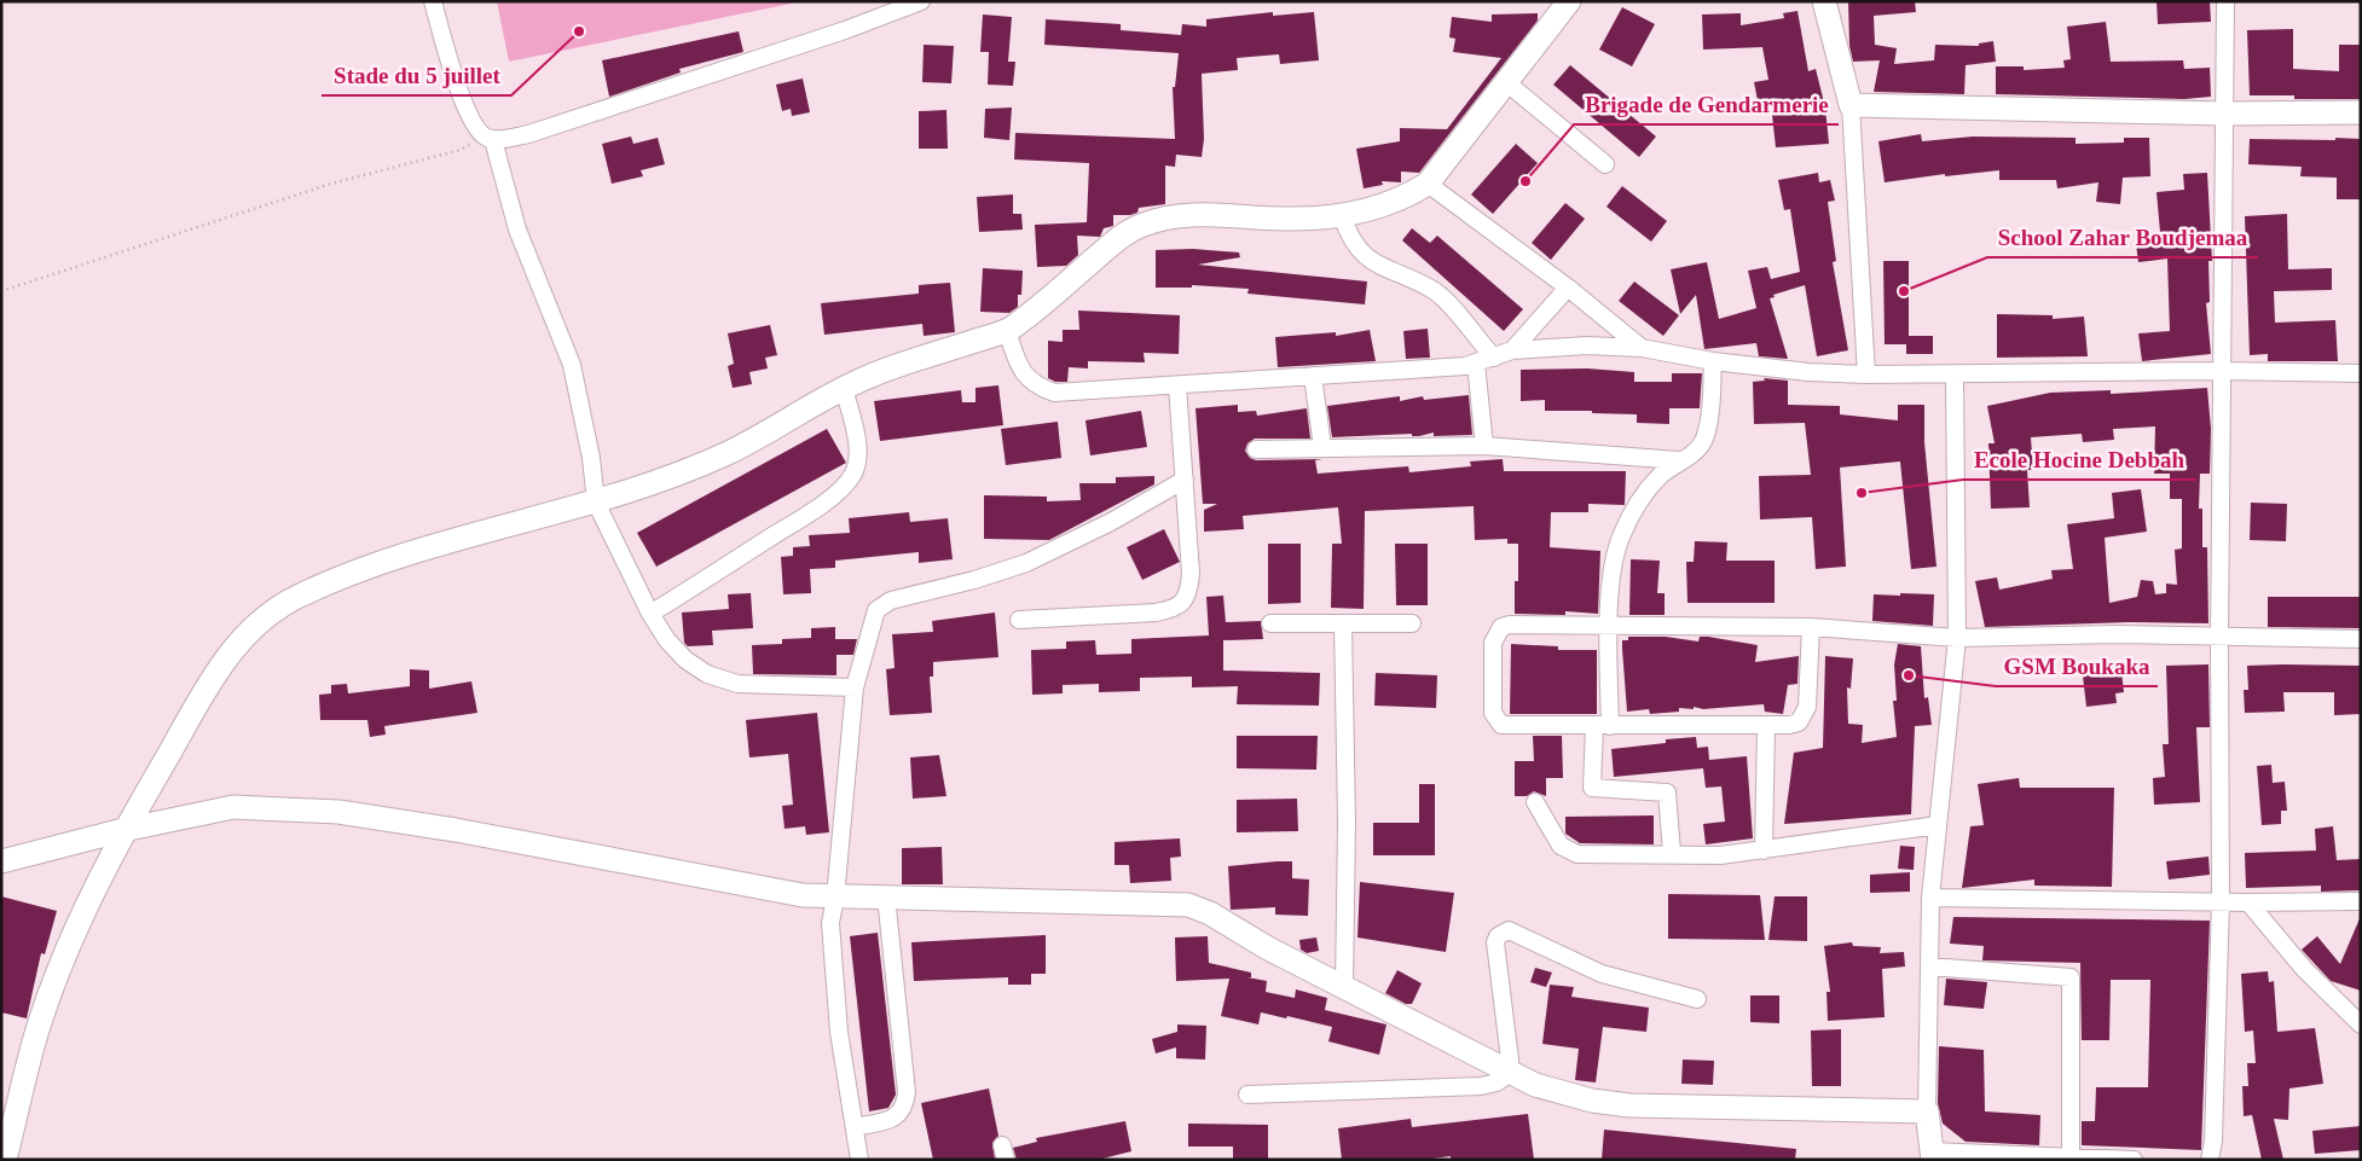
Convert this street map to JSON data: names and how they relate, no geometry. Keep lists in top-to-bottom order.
{
  "places": [
    "Stade du 5 juillet",
    "Brigade de Gendarmerie",
    "School Zahar Boudjemaa",
    "Ecole Hocine Debbah",
    "GSM Boukaka"
  ]
}
